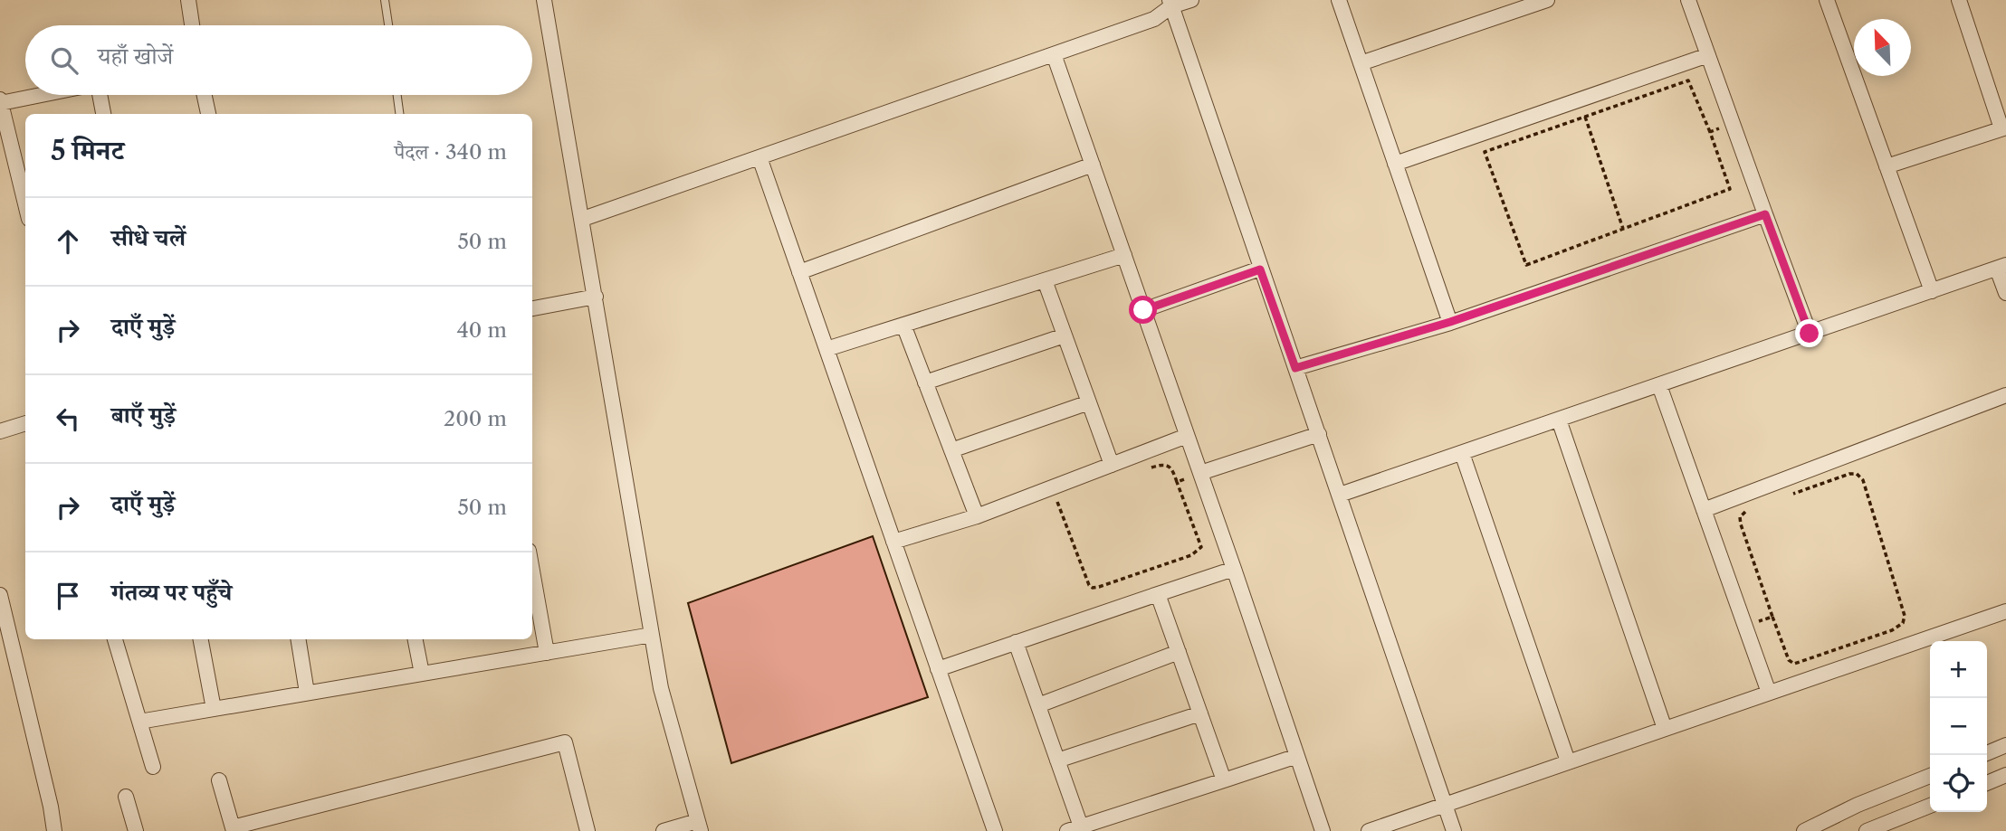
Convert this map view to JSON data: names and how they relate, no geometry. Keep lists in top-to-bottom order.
{
  "north": "top left",
  "page": {
    "search": "यहाँ खोजें",
    "heading": ["5 मिनट", "पैदल · 340 m"],
    "list": [
      ["सीधे चलें", "50 m"],
      ["दाएँ मुड़ें", "40 m"],
      ["बाएँ मुड़ें", "200 m"],
      ["दाएँ मुड़ें", "50 m"],
      "गंतव्य पर पहुँचे"
    ],
    "map_buttons": ["+", "−"]
  }
}
